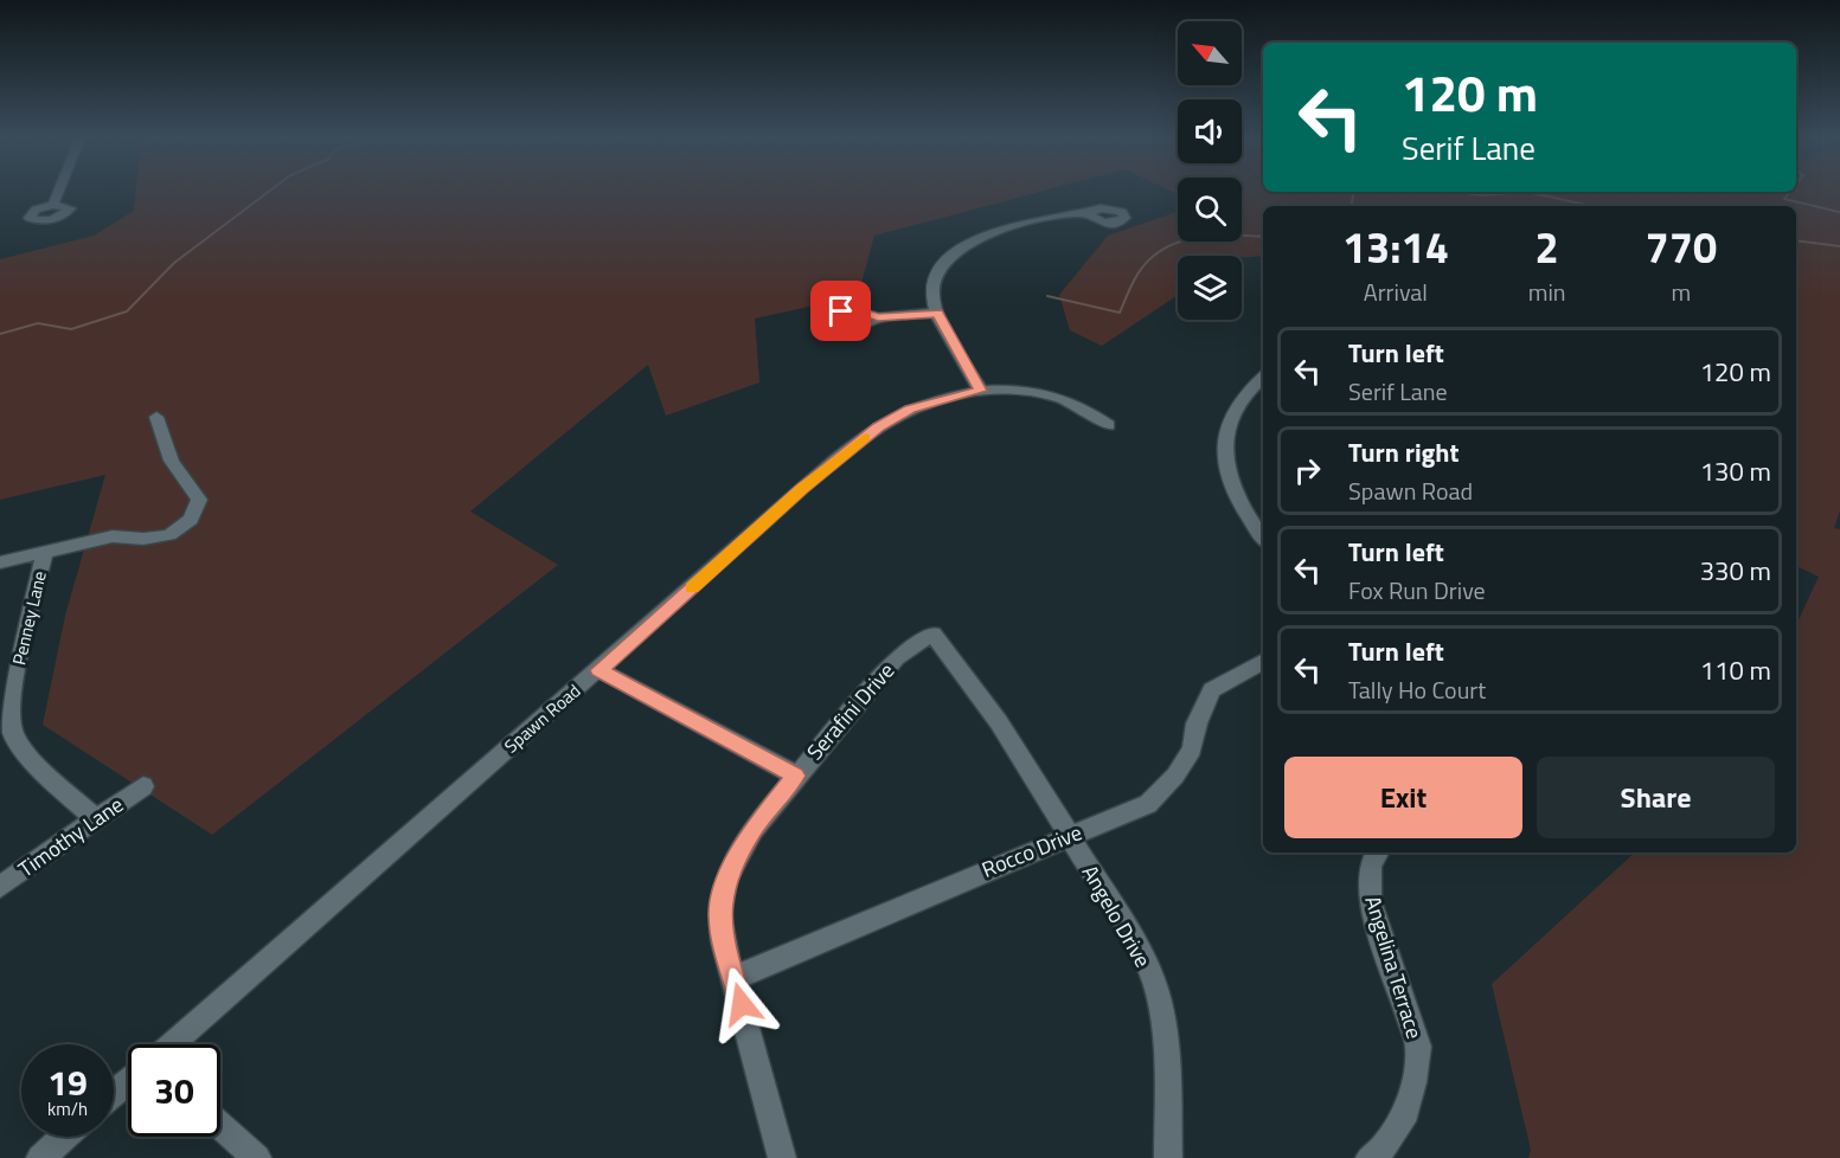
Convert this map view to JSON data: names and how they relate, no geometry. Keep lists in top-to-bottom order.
{
  "streets": {
    "street": [
      "Penney Lane",
      "Serafini Drive",
      "Spawn Road",
      "Timothy Lane",
      "Rocco Drive",
      "Angelo Drive",
      "Angelina Terrace"
    ]
  },
  "crossings": [
    ["Penney Lane", "Timothy Lane"],
    ["Serafini Drive", "Rocco Drive"],
    ["Serafini Drive", "Angelo Drive"],
    ["Rocco Drive", "Angelo Drive"]
  ],
  "north": "top left",
  "page": {
    "turn": ["120 m", "Serif Lane"],
    "eta": [
      "13:14",
      "Arrival",
      "2",
      "min",
      "770",
      "m"
    ],
    "list": [
      {
        "name": "Turn left",
        "note": "Serif Lane",
        "value": "120 m"
      },
      {
        "name": "Turn right",
        "note": "Spawn Road",
        "value": "130 m"
      },
      {
        "name": "Turn left",
        "note": "Fox Run Drive",
        "value": "330 m"
      },
      {
        "name": "Turn left",
        "note": "Tally Ho Court",
        "value": "110 m"
      }
    ],
    "buttons": ["Exit", "Share"],
    "speed": "19 km/h",
    "limit": "30"
  }
}
